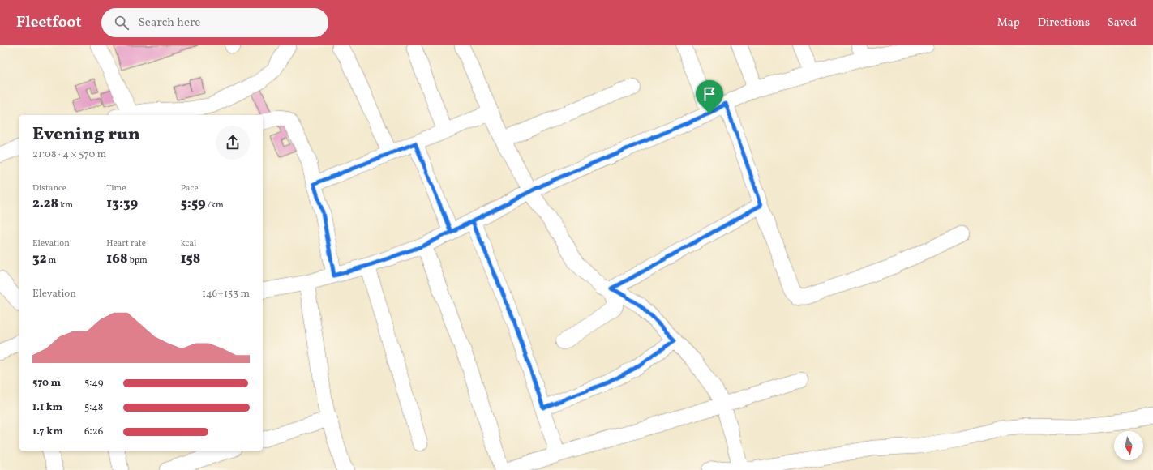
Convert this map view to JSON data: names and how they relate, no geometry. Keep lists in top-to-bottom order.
{
  "north": "bottom",
  "page": {
    "header": "Fleetfoot",
    "search": "Search here",
    "nav": ["Map", "Directions", "Saved"],
    "heading": ["Evening run", "21:08 · 4 × 570 m"],
    "stats": [
      ["Distance", "2.28 km"],
      ["Time", "13:39"],
      ["Pace", "5:59 /km"],
      ["Elevation", "32 m"],
      ["Heart rate", "168 bpm"],
      ["kcal", "158"]
    ],
    "chart": ["Elevation", "146–153 m"],
    "list": [
      {
        "name": "570 m",
        "note": "5:49"
      },
      {
        "name": "1.1 km",
        "note": "5:48"
      },
      {
        "name": "1.7 km",
        "note": "6:26"
      }
    ]
  }
}
